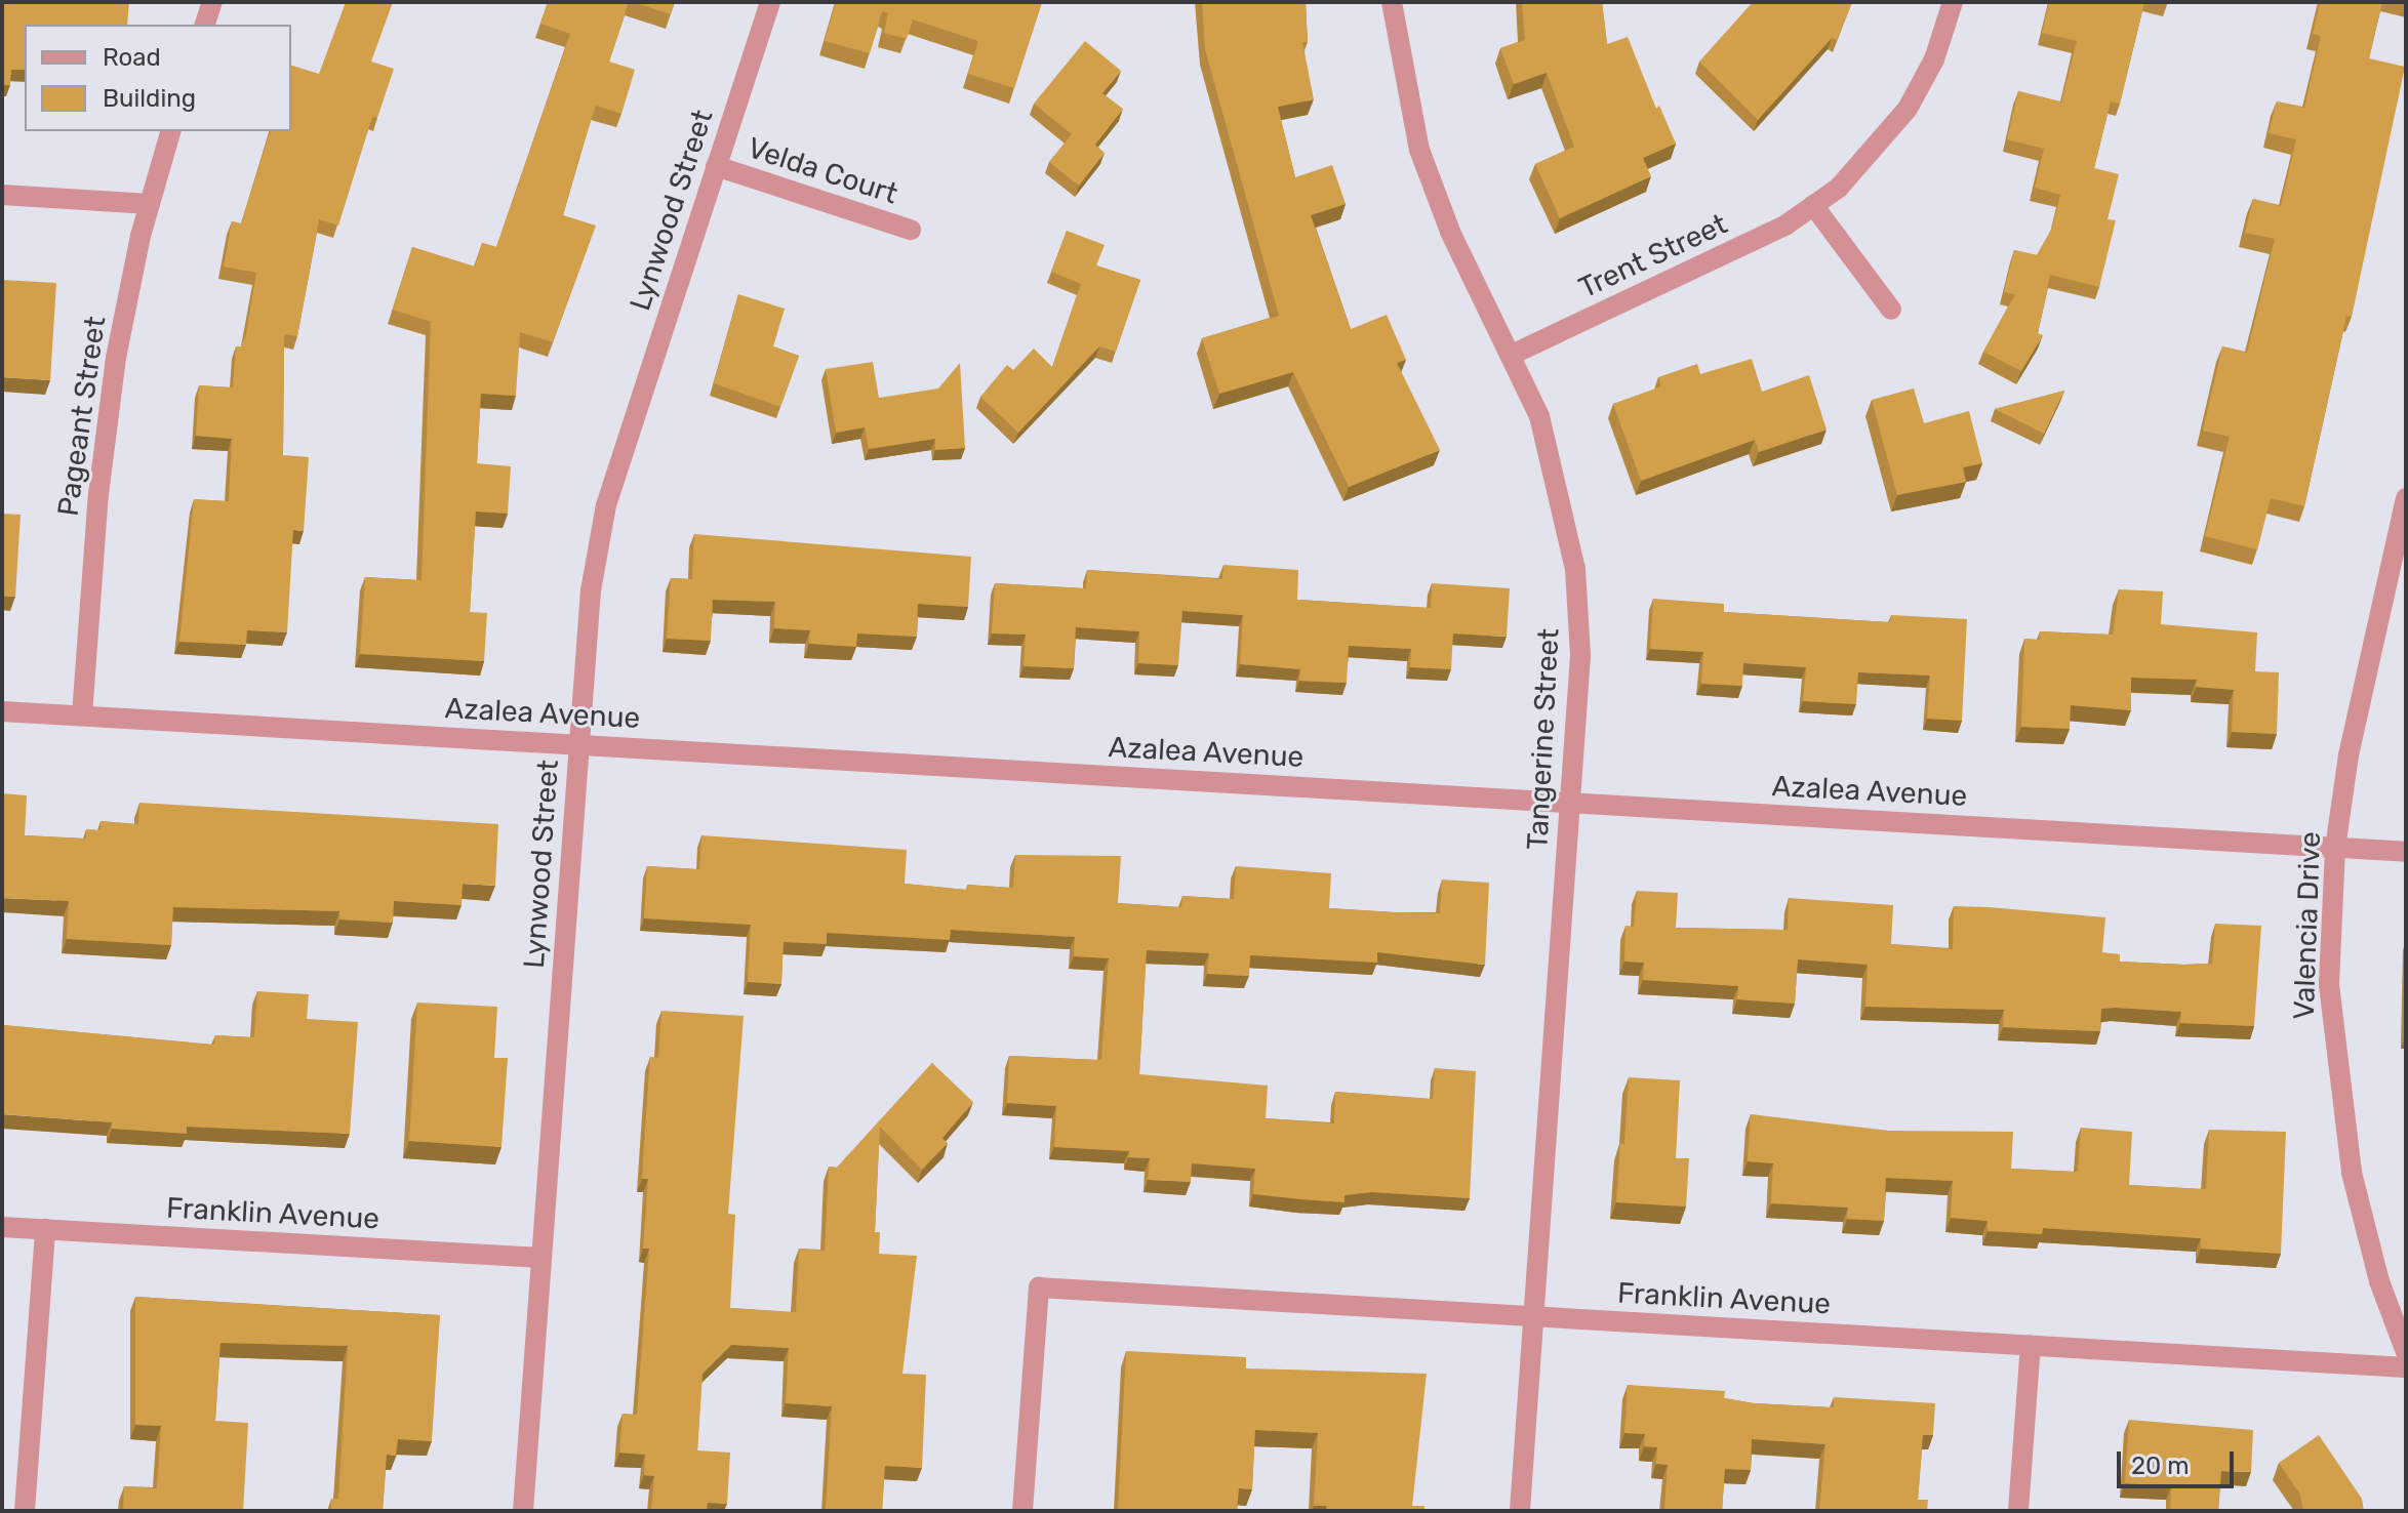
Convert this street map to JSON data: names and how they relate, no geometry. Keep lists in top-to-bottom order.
{
  "streets": {
    "street": [
      "Velda Court",
      "Lynwood Street",
      "Trent Street",
      "Pageant Street",
      "Azalea Avenue",
      "Tangerine Street",
      "Valencia Drive",
      "Franklin Avenue"
    ]
  },
  "crossings": [
    ["Velda Court", "Lynwood Street"],
    ["Lynwood Street", "Azalea Avenue"],
    ["Lynwood Street", "Franklin Avenue"],
    ["Trent Street", "Tangerine Street"],
    ["Pageant Street", "Azalea Avenue"],
    ["Azalea Avenue", "Tangerine Street"],
    ["Azalea Avenue", "Valencia Drive"],
    ["Tangerine Street", "Franklin Avenue"]
  ],
  "legend": ["Road", "Building"],
  "scale_bar": "20 m"
}
